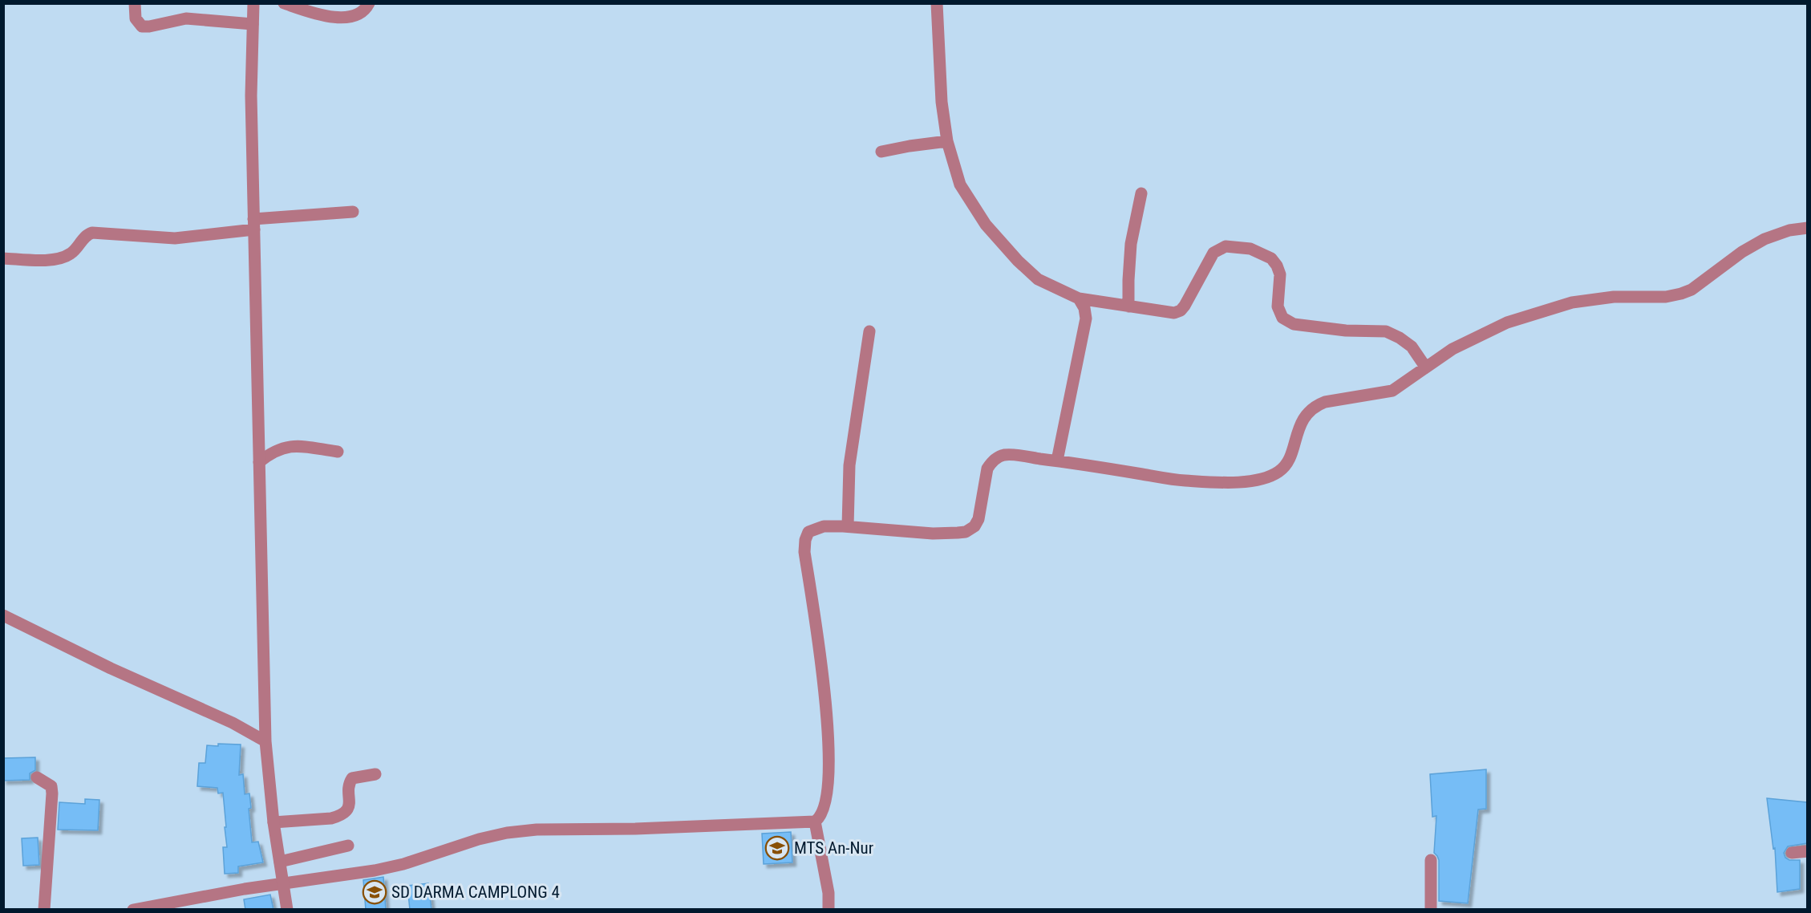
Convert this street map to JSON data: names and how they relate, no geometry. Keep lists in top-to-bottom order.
{
  "places": {
    "school or university": ["MTS An-Nur", "SD DARMA CAMPLONG 4"]
  }
}
